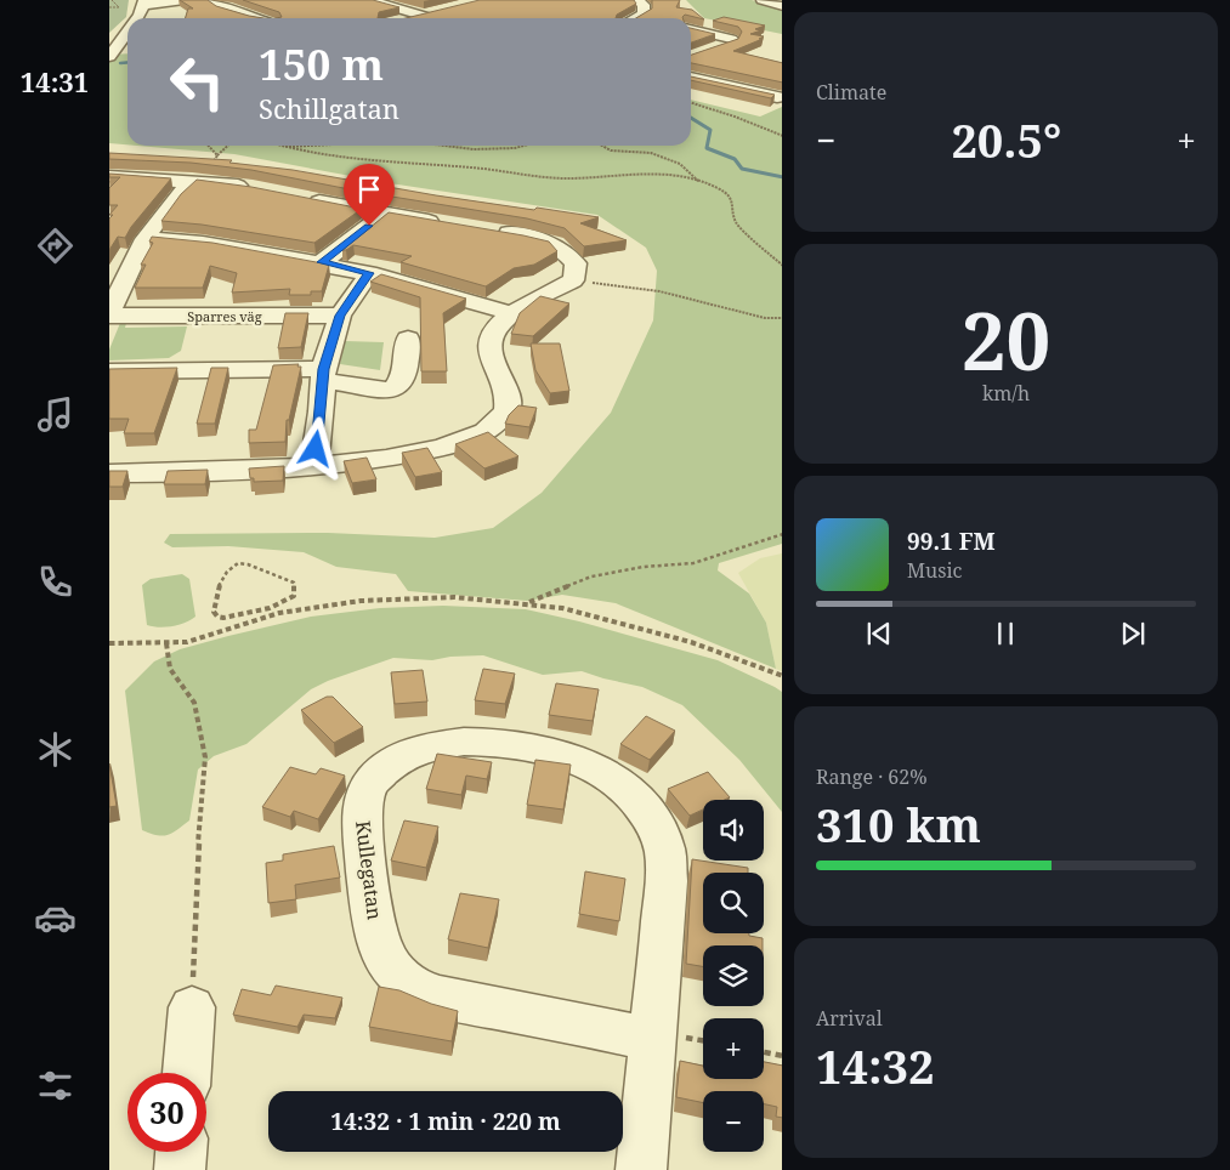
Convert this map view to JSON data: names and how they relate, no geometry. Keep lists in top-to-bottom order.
{
  "streets": {
    "street": ["Sparres väg", "Kullegatan"]
  },
  "page": {
    "tabs": "14:31",
    "tile": [
      "Climate",
      ["20", "km/h"],
      ["Range · 62%", "310 km"],
      ["Arrival", "14:32"]
    ],
    "turn": ["150 m", "Schillgatan"],
    "heat": ["−", "20.5°", "+"],
    "song": ["99.1 FM", "Music"],
    "map_buttons": ["+", "−"],
    "limit": "30",
    "trip": "14:32 · 1 min · 220 m"
  }
}
